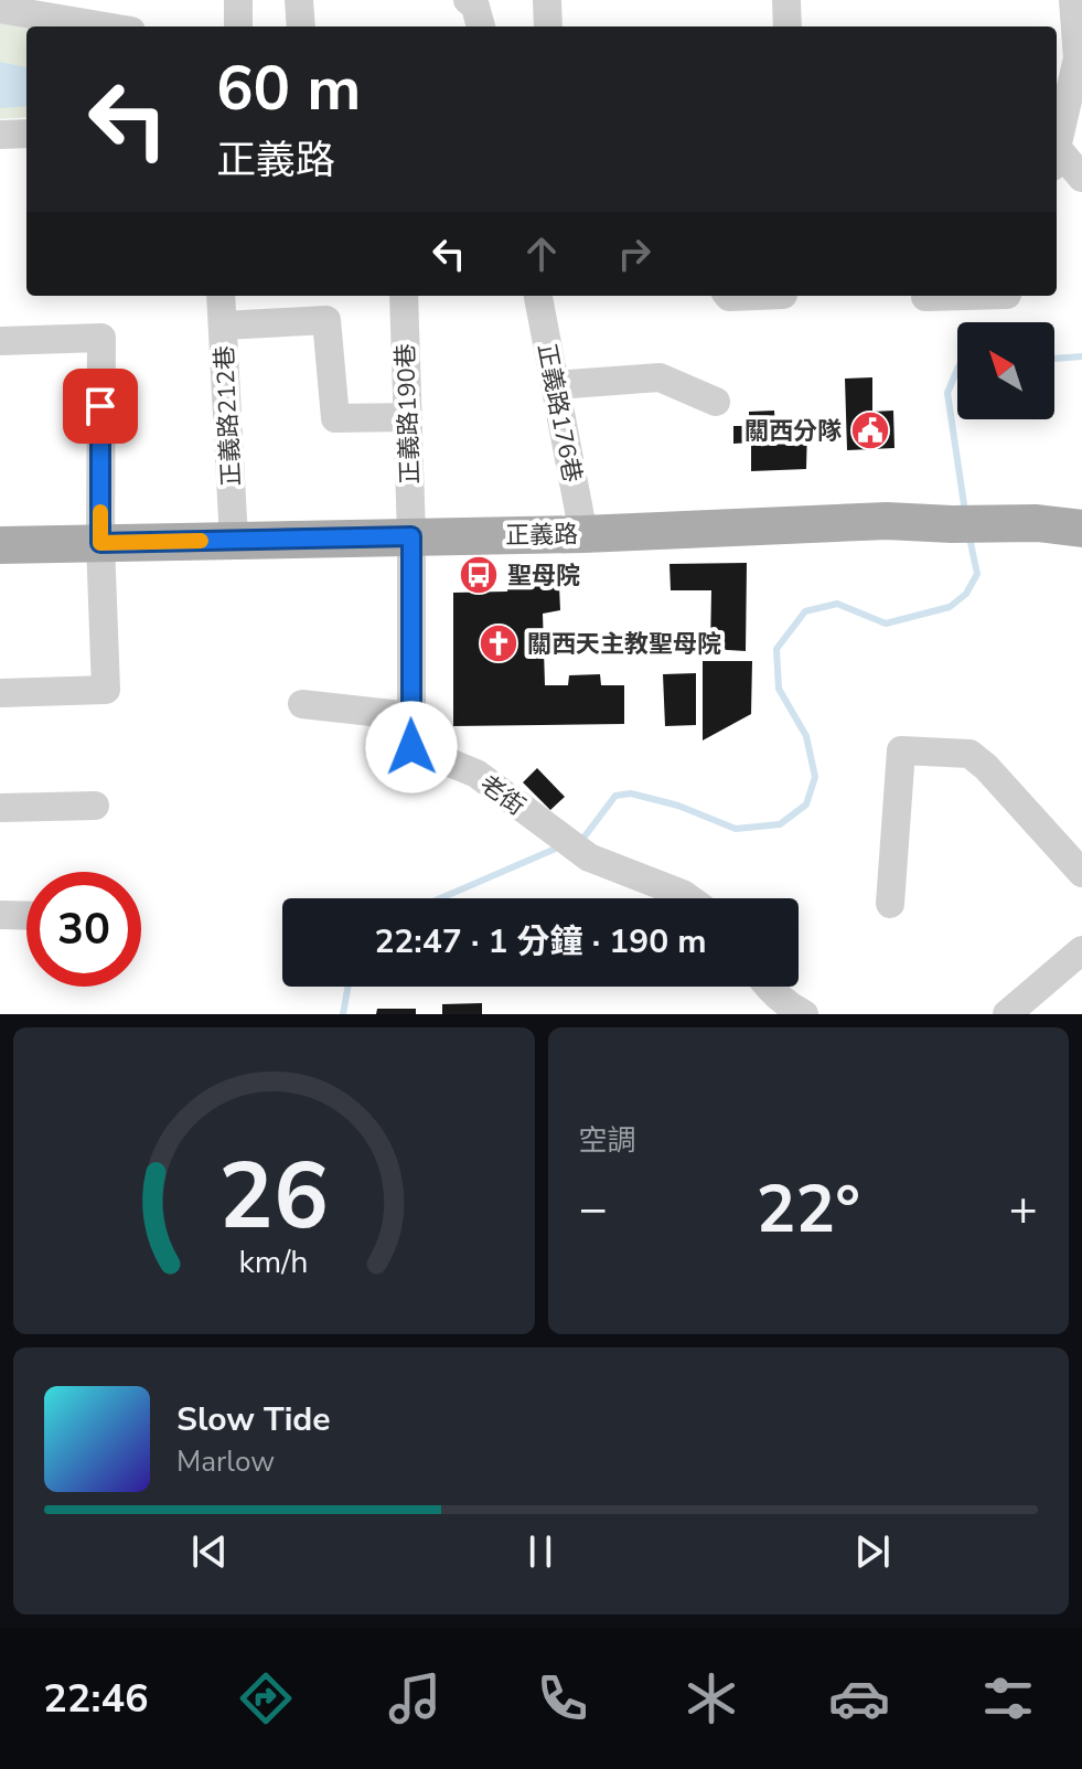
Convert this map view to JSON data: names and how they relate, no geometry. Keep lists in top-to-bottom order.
{
  "streets": {
    "main road": ["正義路"],
    "street": [
      "正義路176巷",
      "正義路190巷",
      "正義路212巷",
      "老街"
    ]
  },
  "crossings": [
    ["正義路176巷", "正義路"],
    ["正義路190巷", "正義路"],
    ["正義路190巷", "老街"],
    ["正義路212巷", "正義路"]
  ],
  "places": {
    "public building": ["關西分隊"],
    "bus stop": ["聖母院"],
    "church": ["關西天主教聖母院"]
  },
  "north": "top left",
  "page": {
    "turn": ["60 m", "正義路"],
    "limit": "30",
    "trip": "22:47 · 1 分鐘 · 190 m",
    "tile": "空調",
    "heat": ["−", "22°", "+"],
    "song": ["Slow Tide", "Marlow"],
    "tabs": "22:46",
    "gauge": ["26", "km/h"]
  }
}
